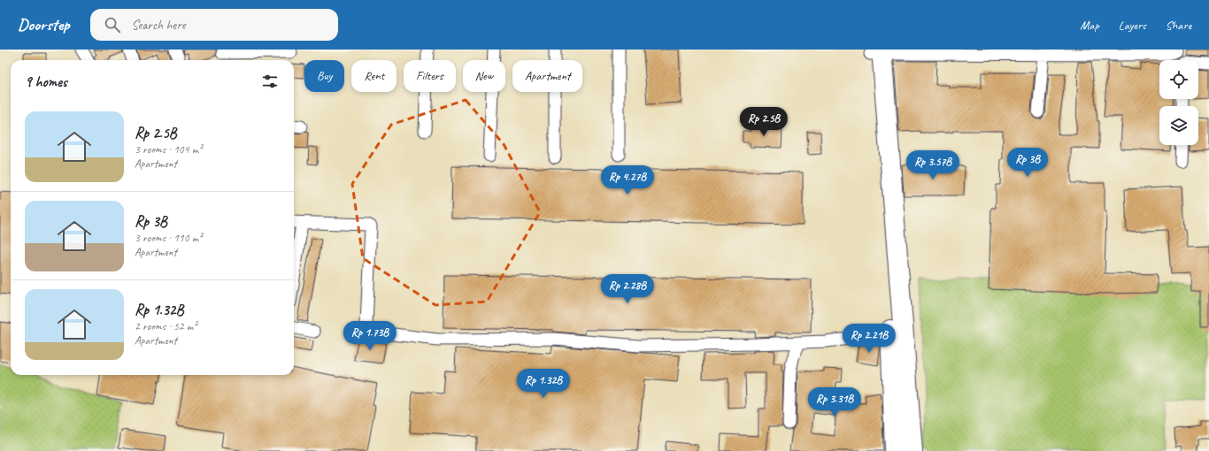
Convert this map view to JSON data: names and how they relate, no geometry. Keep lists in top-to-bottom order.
{
  "page": {
    "header": "Doorstep",
    "search": "Search here",
    "nav": ["Map", "Layers", "Share"],
    "chip": [
      "Buy",
      "Rent",
      "Filters",
      "New",
      "Apartment"
    ],
    "heading": "9 homes",
    "list": [
      {
        "name": "Rp 2.5B",
        "note": "3 rooms · 104 m² · Apartment"
      },
      {
        "name": "Rp 3B",
        "note": "3 rooms · 110 m² · Apartment"
      },
      {
        "name": "Rp 1.32B",
        "note": "2 rooms · 52 m² · Apartment"
      }
    ],
    "price": [
      "Rp 2.5B",
      "Rp 3B",
      "Rp 3.57B",
      "Rp 4.27B",
      "Rp 2.28B",
      "Rp 1.73B",
      "Rp 2.21B",
      "Rp 1.32B",
      "Rp 3.31B"
    ]
  }
}
